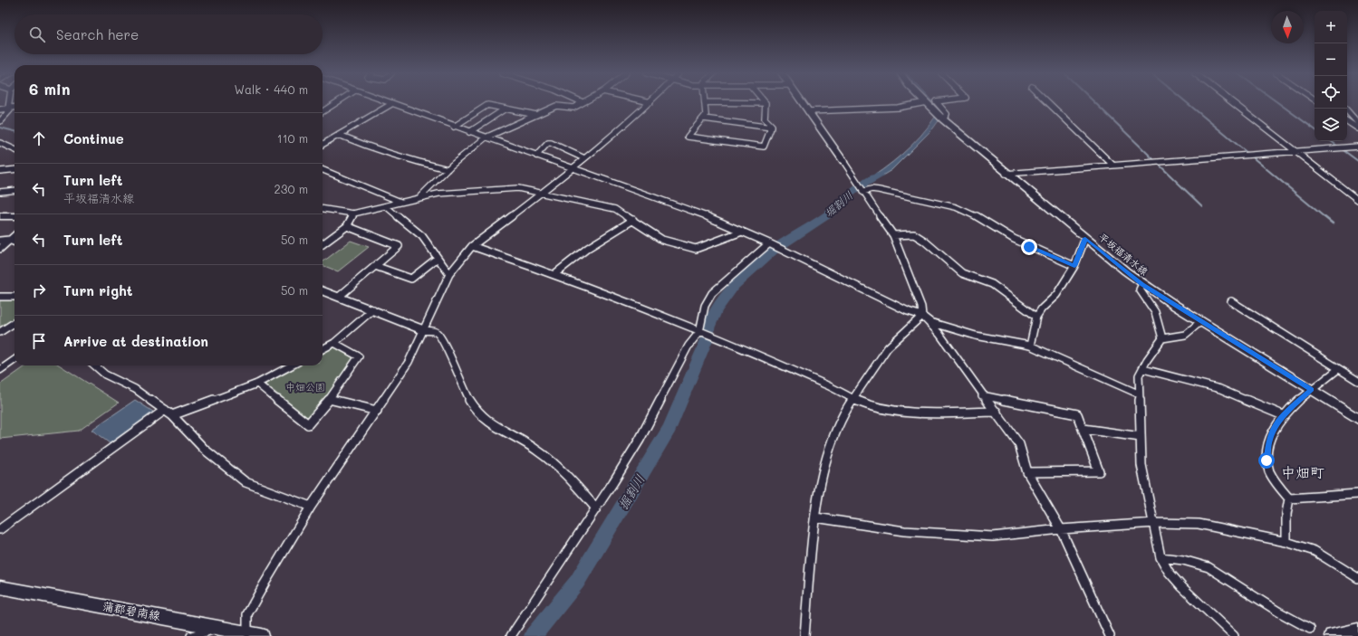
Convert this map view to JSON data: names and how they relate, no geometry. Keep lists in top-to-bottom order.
{
  "streets": {
    "main road": ["平坂福清水線", "蒲郡碧南線"]
  },
  "districts": ["中畑町"],
  "water": ["堀割川", "掘割川"],
  "parks": ["中畑公園"],
  "north": "bottom",
  "page": {
    "map_buttons": ["+", "−"],
    "search": "Search here",
    "heading": ["6 min", "Walk · 440 m"],
    "list": [
      ["Continue", "110 m"],
      ["Turn left", "平坂福清水線", "230 m"],
      ["Turn left", "50 m"],
      ["Turn right", "50 m"],
      "Arrive at destination"
    ]
  }
}
